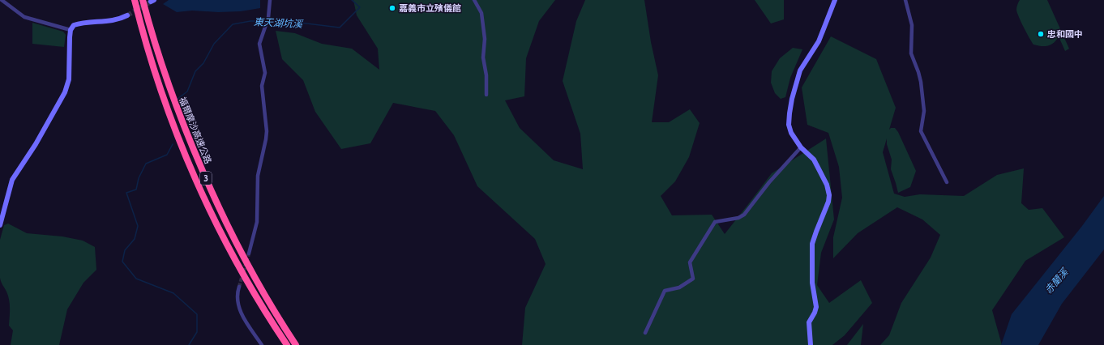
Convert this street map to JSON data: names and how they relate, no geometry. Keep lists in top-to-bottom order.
{
  "streets": {
    "highway": ["福爾摩沙高速公路", "3"]
  },
  "water": ["東天湖坑溪", "赤蘭溪"],
  "places": ["嘉義市立殯儀館", "忠和國中"]
}
